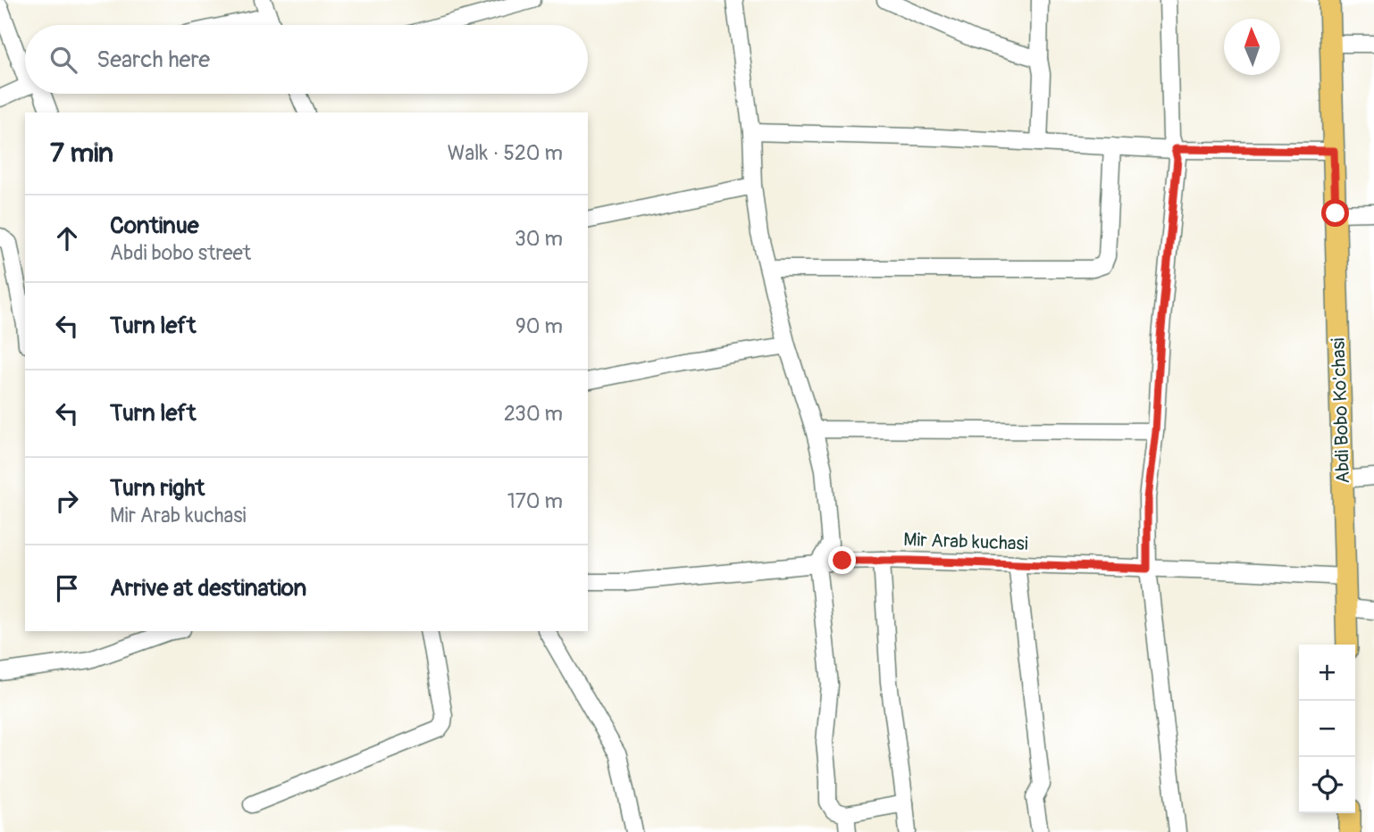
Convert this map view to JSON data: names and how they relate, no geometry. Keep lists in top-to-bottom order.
{
  "streets": {
    "main road": ["Abdi Bobo Ko'chasi"],
    "street": ["Mir Arab kuchasi"]
  },
  "crossings": [
    ["Abdi Bobo Ko'chasi", "Mir Arab kuchasi"]
  ],
  "north": "top",
  "page": {
    "search": "Search here",
    "heading": ["7 min", "Walk · 520 m"],
    "list": [
      ["Continue", "Abdi bobo street", "30 m"],
      ["Turn left", "90 m"],
      ["Turn left", "230 m"],
      ["Turn right", "Mir Arab kuchasi", "170 m"],
      "Arrive at destination"
    ],
    "map_buttons": ["+", "−"]
  }
}
